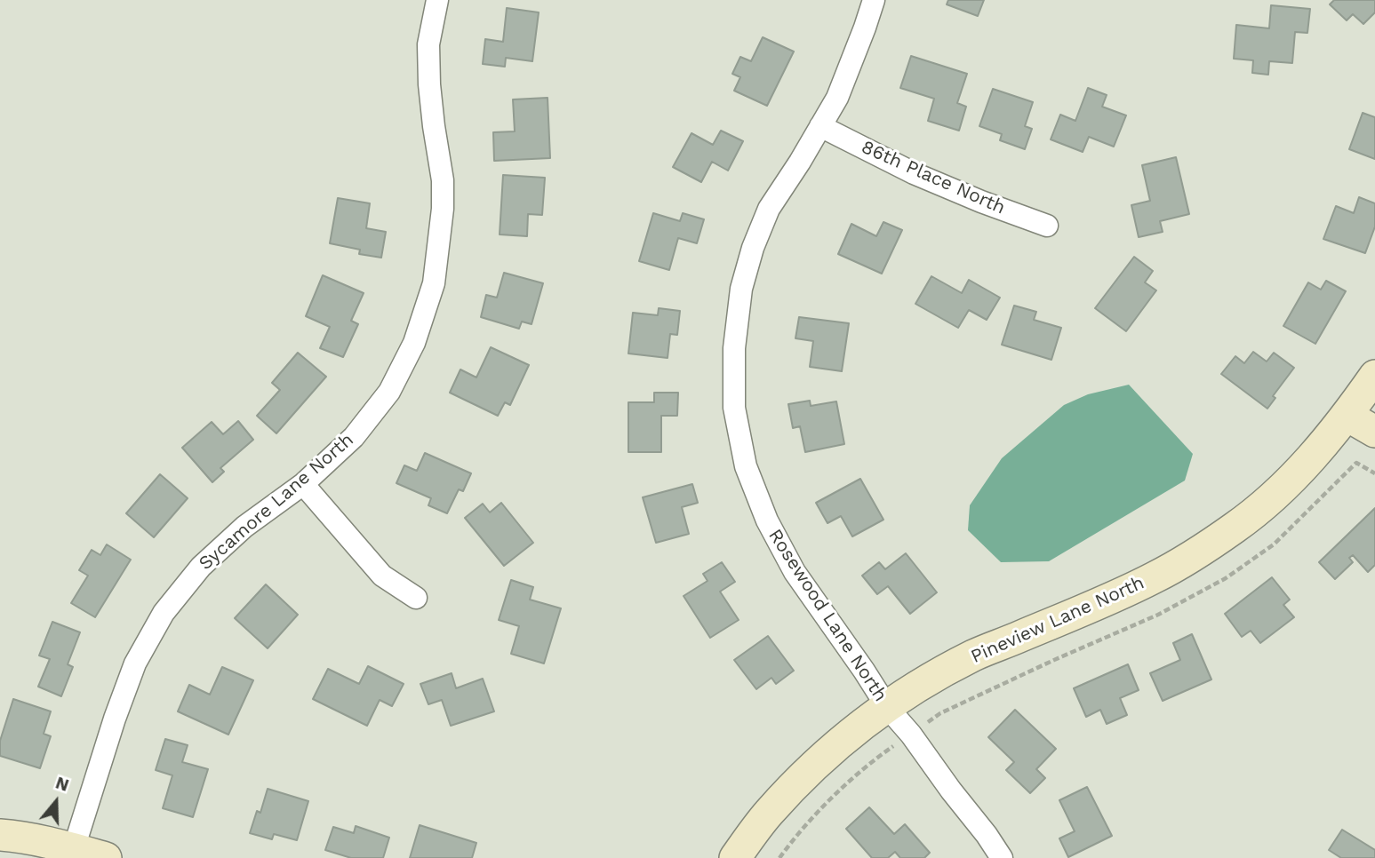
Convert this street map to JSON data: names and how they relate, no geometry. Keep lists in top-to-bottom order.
{
  "streets": {
    "street": [
      "86th Place North",
      "Sycamore Lane North",
      "Rosewood Lane North",
      "Pineview Lane North"
    ]
  },
  "crossings": [
    ["86th Place North", "Rosewood Lane North"],
    ["Rosewood Lane North", "Pineview Lane North"]
  ],
  "north": "top"
}
